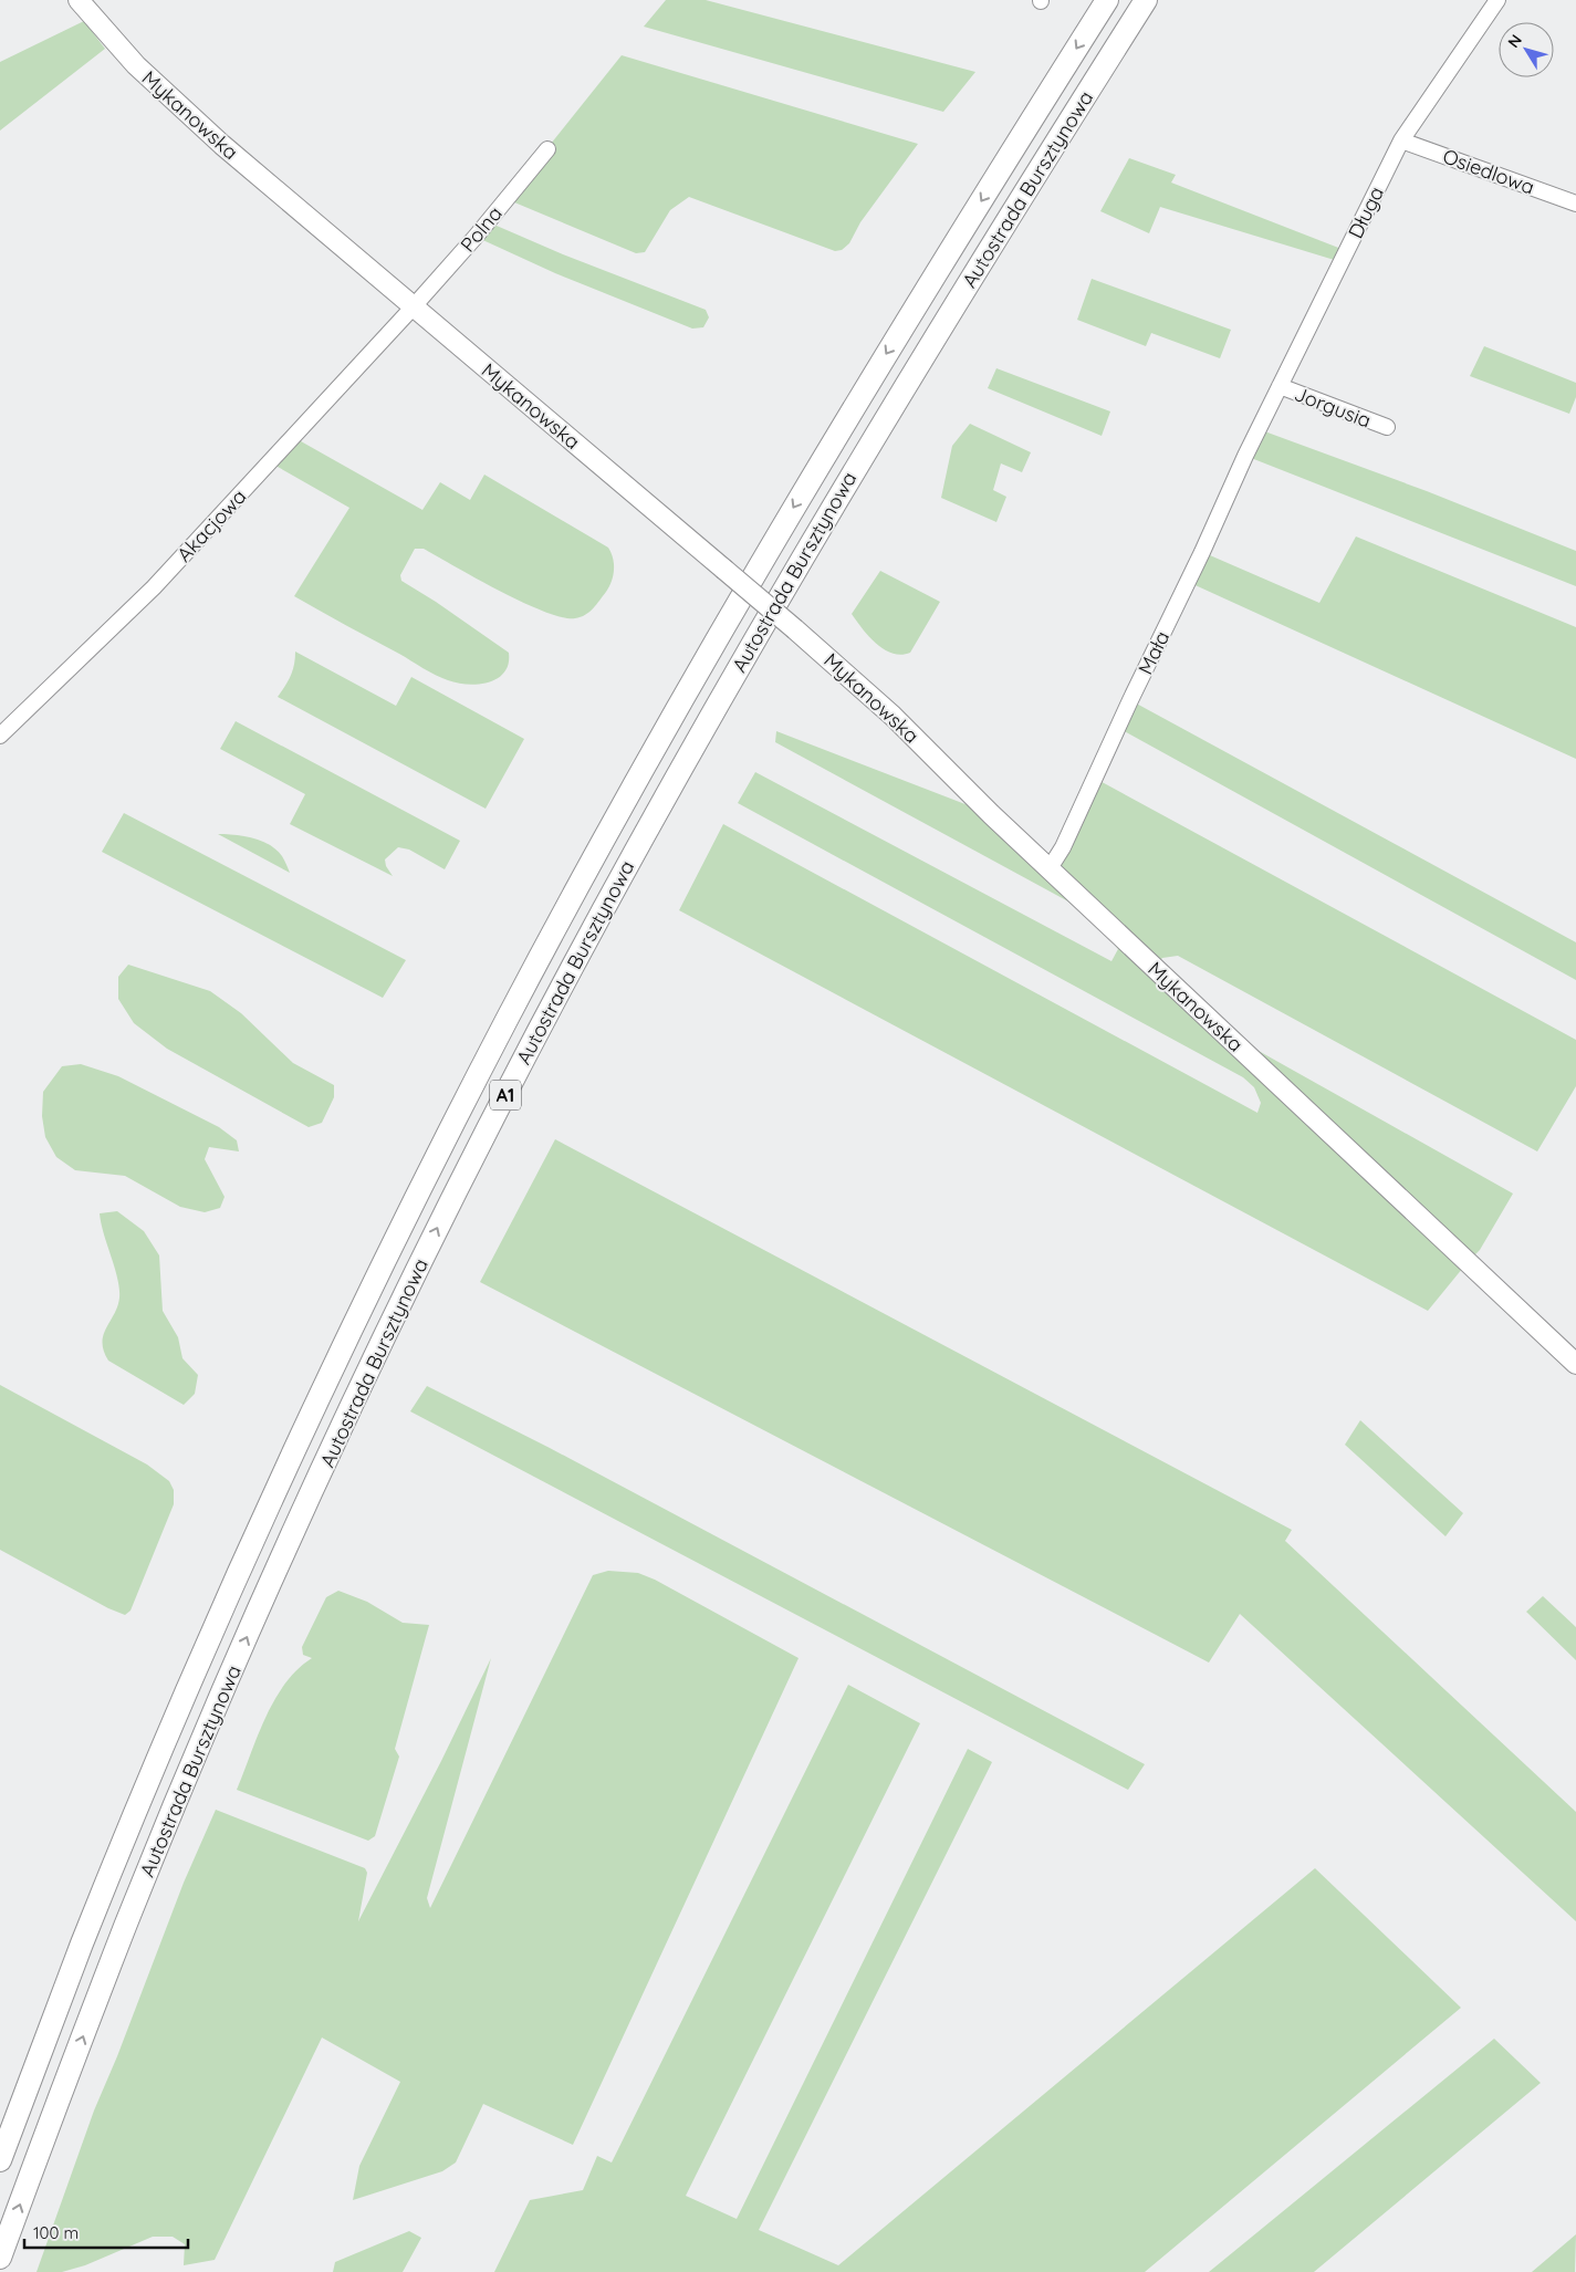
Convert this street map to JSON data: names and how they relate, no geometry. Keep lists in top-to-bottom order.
{
  "streets": {
    "highway": ["Autostrada Bursztynowa", "A1"],
    "main road": ["Mykanowska"],
    "street": [
      "Osiedlowa",
      "Długa",
      "Polna",
      "Jorgusia",
      "Akacjowa",
      "Mała"
    ]
  },
  "crossings": [
    ["Mykanowska", "Polna"],
    ["Mykanowska", "Akacjowa"],
    ["Mykanowska", "Mała"],
    ["Osiedlowa", "Długa"],
    ["Długa", "Jorgusia"],
    ["Długa", "Mała"],
    ["Polna", "Akacjowa"]
  ],
  "scale_bar": "100 m",
  "north": "top left"
}
